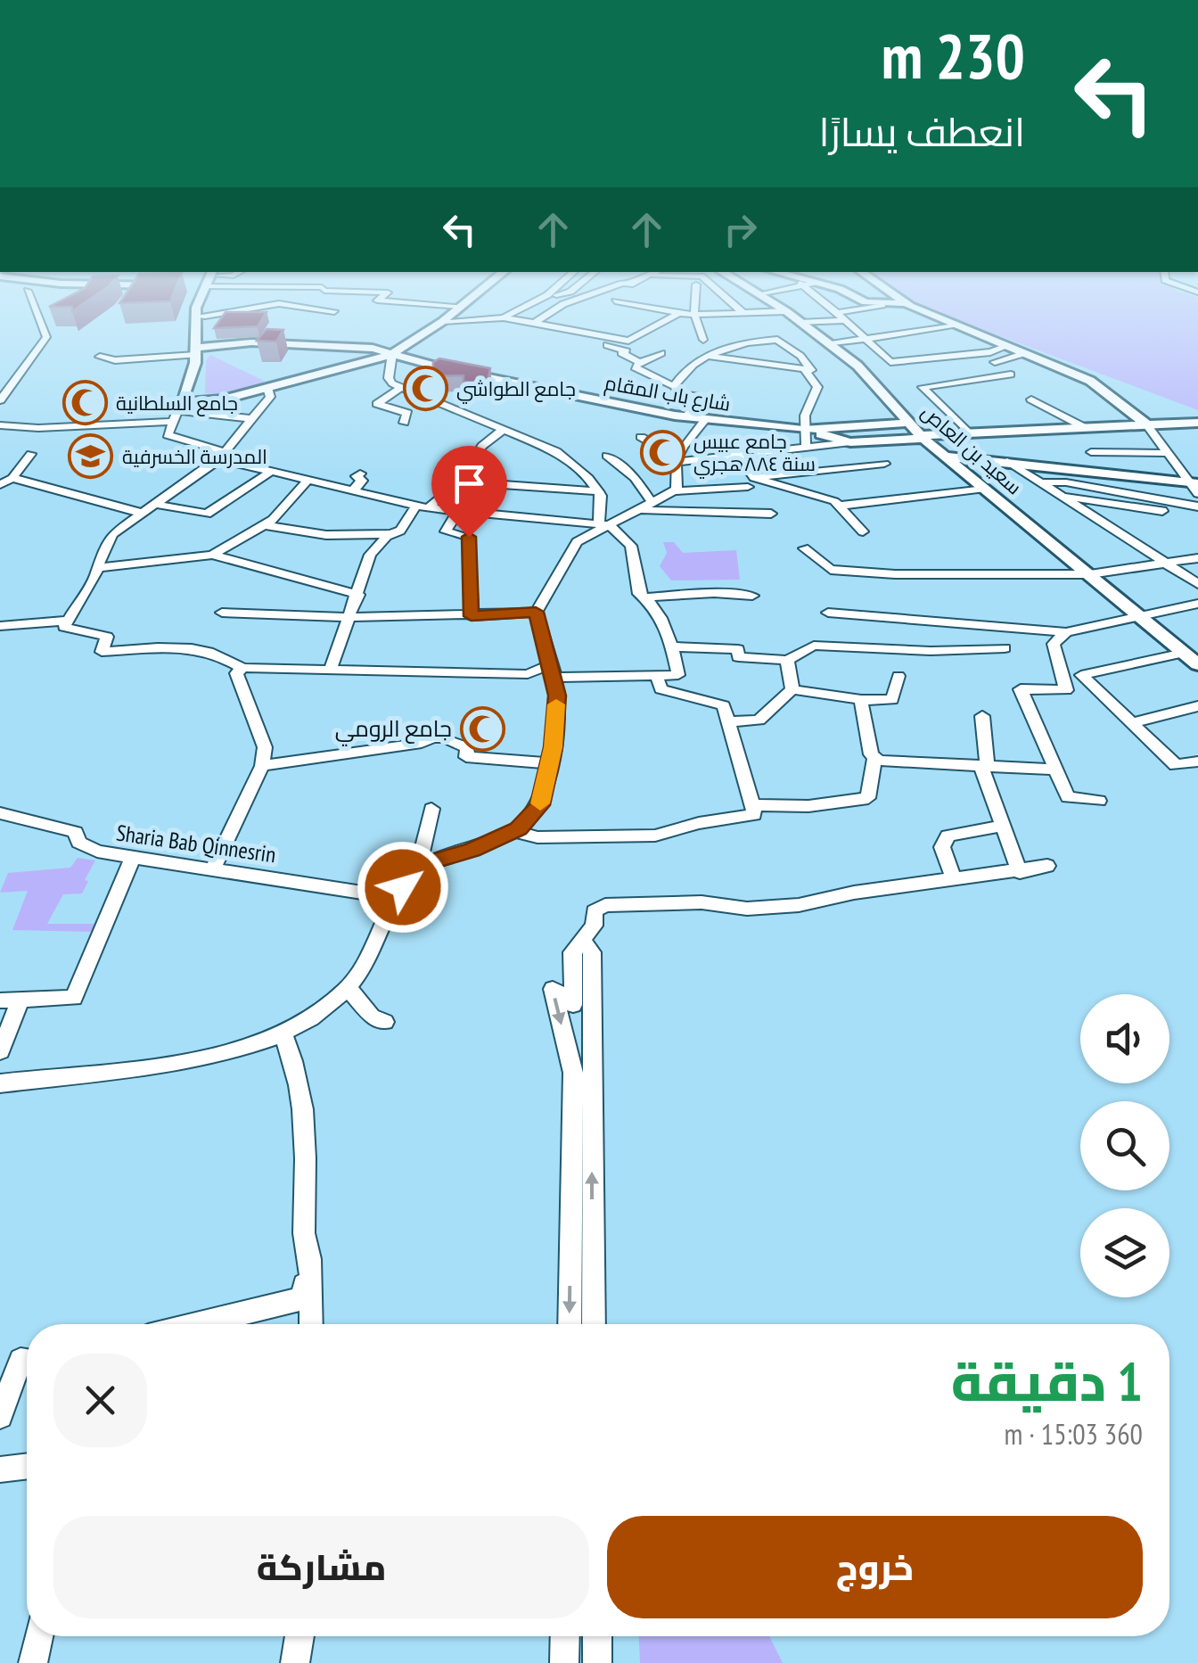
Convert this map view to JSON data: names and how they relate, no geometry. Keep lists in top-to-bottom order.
{
  "streets": {
    "street": ["شارع باب المقام", "سعيد بن العاص", "Sharia Bab Qinnesrin"]
  },
  "crossings": [
    ["شارع باب المقام", "سعيد بن العاص"]
  ],
  "places": {
    "mosque": [
      "جامع الطواشي",
      "جامع السلطانية",
      "جامع عبيس سنة ٨٨٤هجري",
      "جامع الرومي"
    ],
    "school or university": ["المدرسة الخسرفية"]
  },
  "page": {
    "turn": ["230 m", "انعطف يسارًا"],
    "heading": ["1 دقيقة", "360 m · 15:03"],
    "buttons": ["خروج", "مشاركة"]
  }
}
